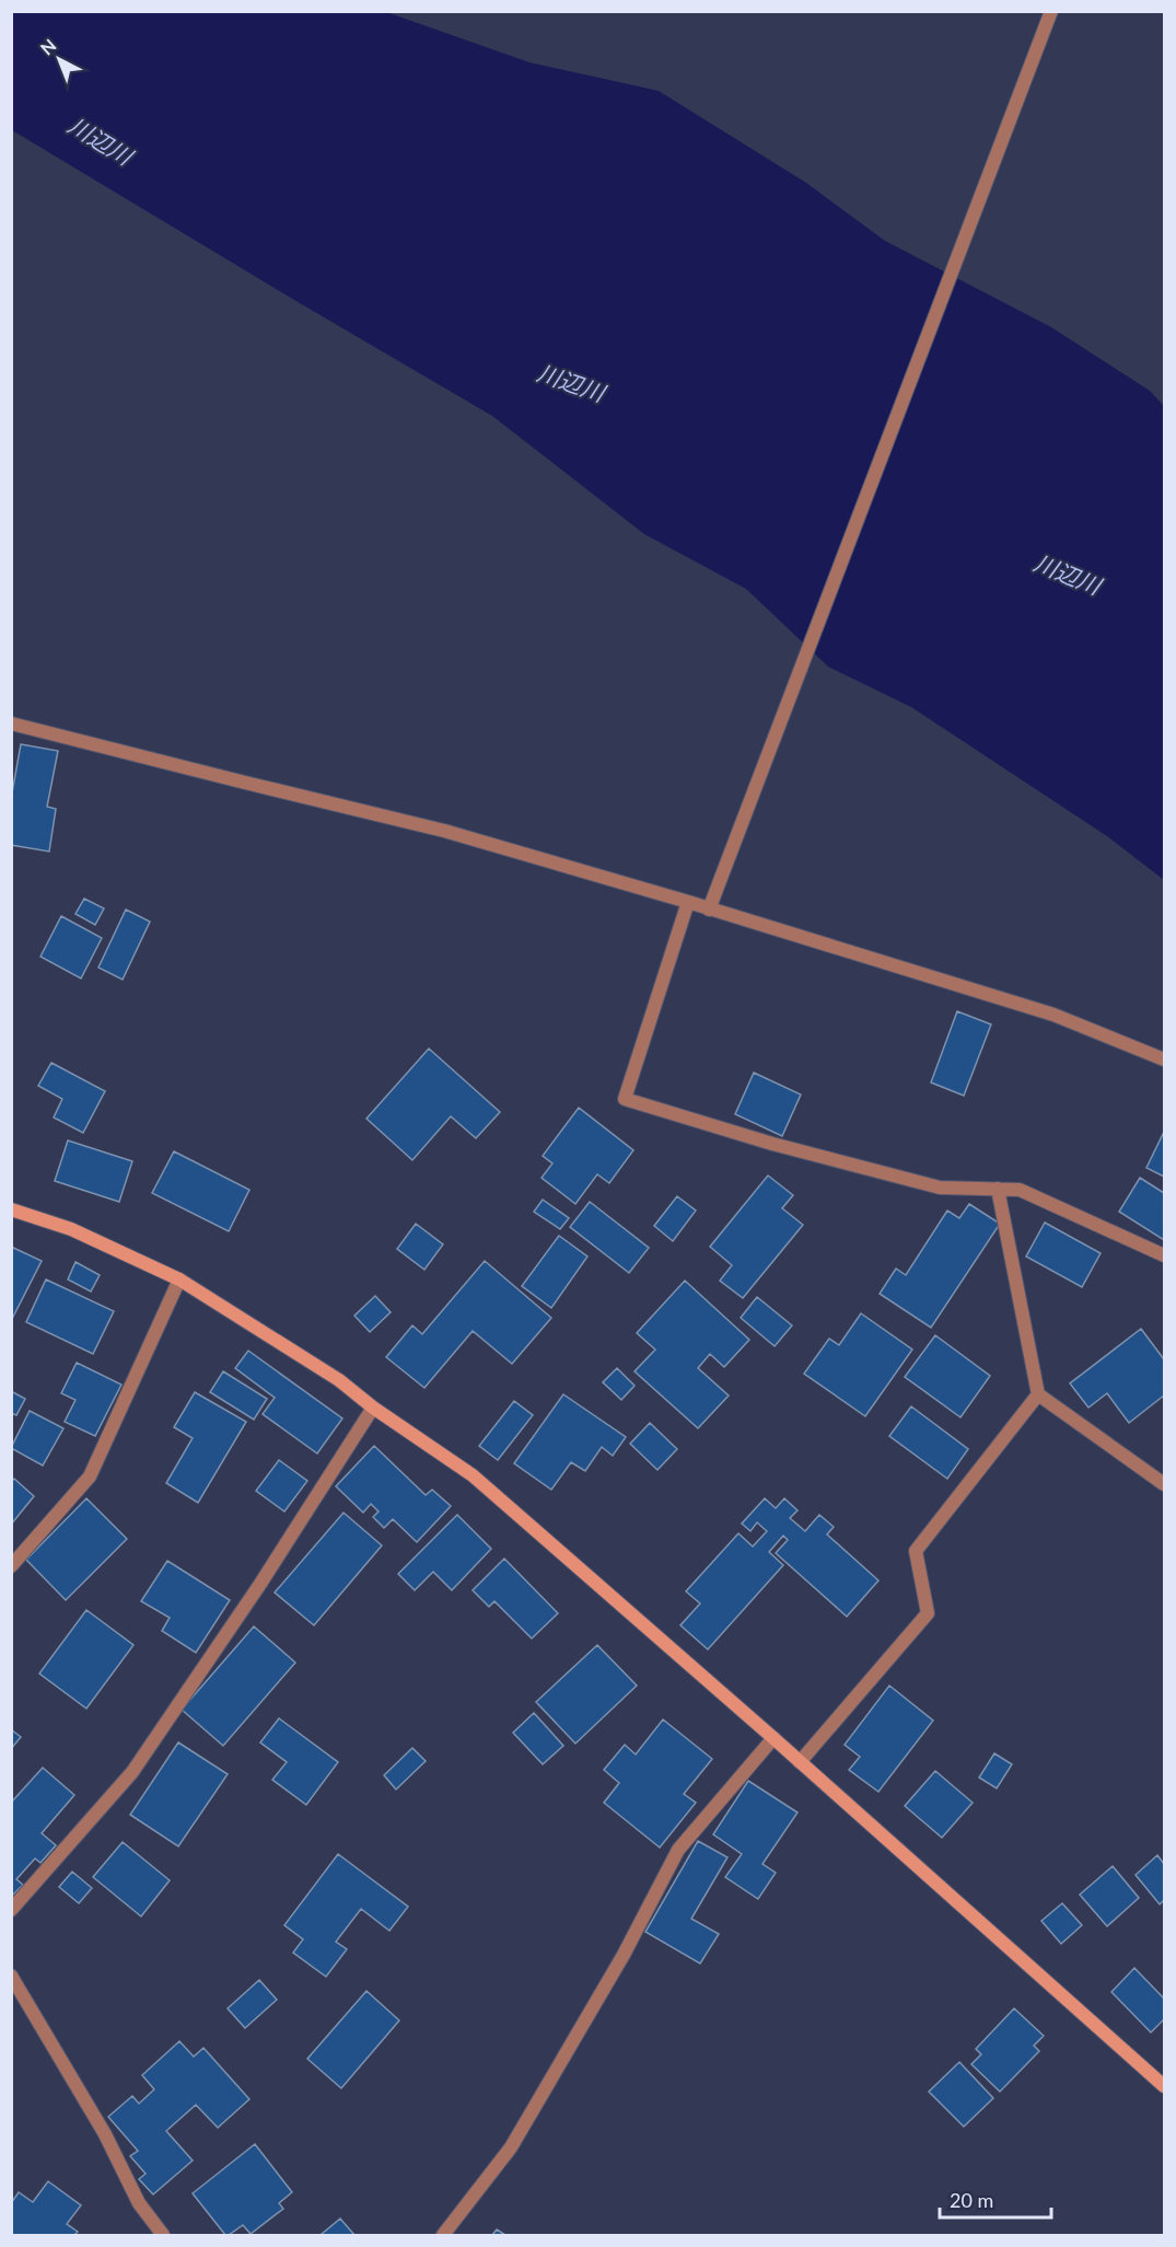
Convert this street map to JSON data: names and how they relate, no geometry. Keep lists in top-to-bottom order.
{
  "water": ["川辺川"],
  "scale_bar": "20 m",
  "north": "top left"
}
